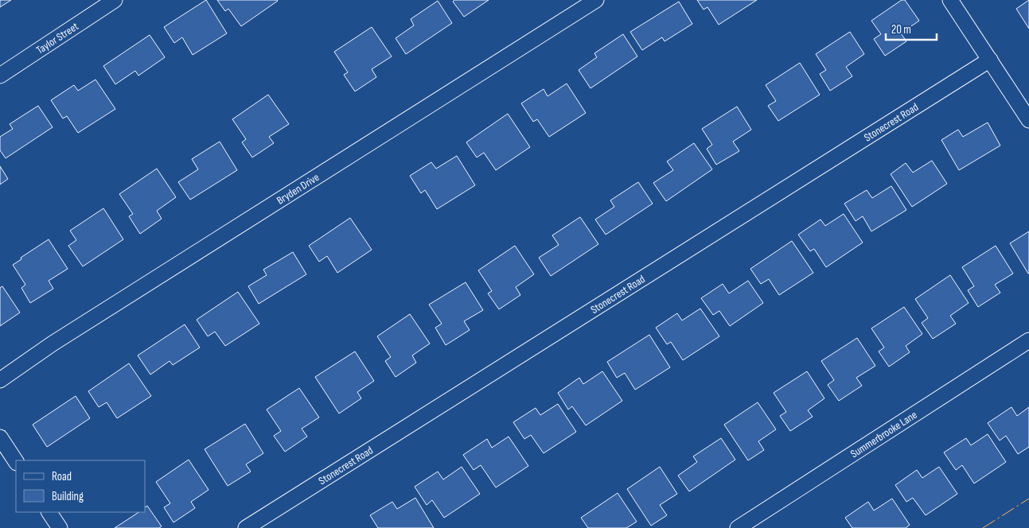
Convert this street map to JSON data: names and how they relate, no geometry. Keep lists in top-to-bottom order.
{
  "streets": {
    "street": [
      "Taylor Street",
      "Stonecrest Road",
      "Bryden Drive",
      "Summerbrooke Lane"
    ]
  },
  "legend": ["Road", "Building"],
  "scale_bar": "20 m"
}
